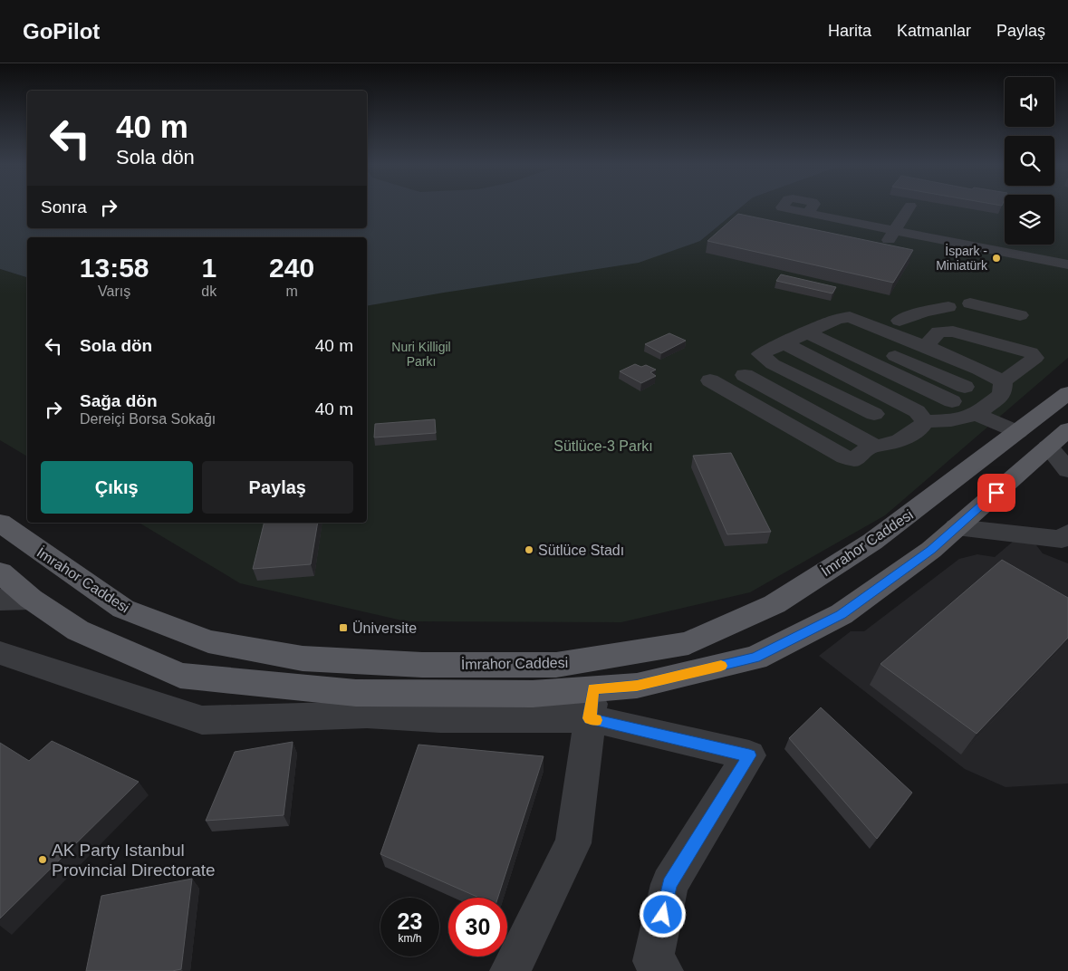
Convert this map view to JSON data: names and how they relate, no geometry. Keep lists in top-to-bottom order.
{
  "streets": {
    "main road": ["İmrahor Caddesi"]
  },
  "parks": ["Nuri Killigil Parkı", "Sütlüce-3 Parkı"],
  "places": {
    "other": ["İspark - Miniatürk", "Sütlüce Stadı", "AK Party Istanbul Provincial Directorate"],
    "transit": ["Üniversite"]
  },
  "page": {
    "header": "GoPilot",
    "nav": ["Harita", "Katmanlar", "Paylaş"],
    "turn": ["40 m", "Sola dön"],
    "then": "Sonra",
    "eta": [
      "13:58",
      "Varış",
      "1",
      "dk",
      "240",
      "m"
    ],
    "list": [
      {
        "name": "Sola dön",
        "value": "40 m"
      },
      {
        "name": "Sağa dön",
        "note": "Dereiçi Borsa Sokağı",
        "value": "40 m"
      }
    ],
    "buttons": ["Çıkış", "Paylaş"],
    "speed": "23 km/h",
    "limit": "30"
  }
}
